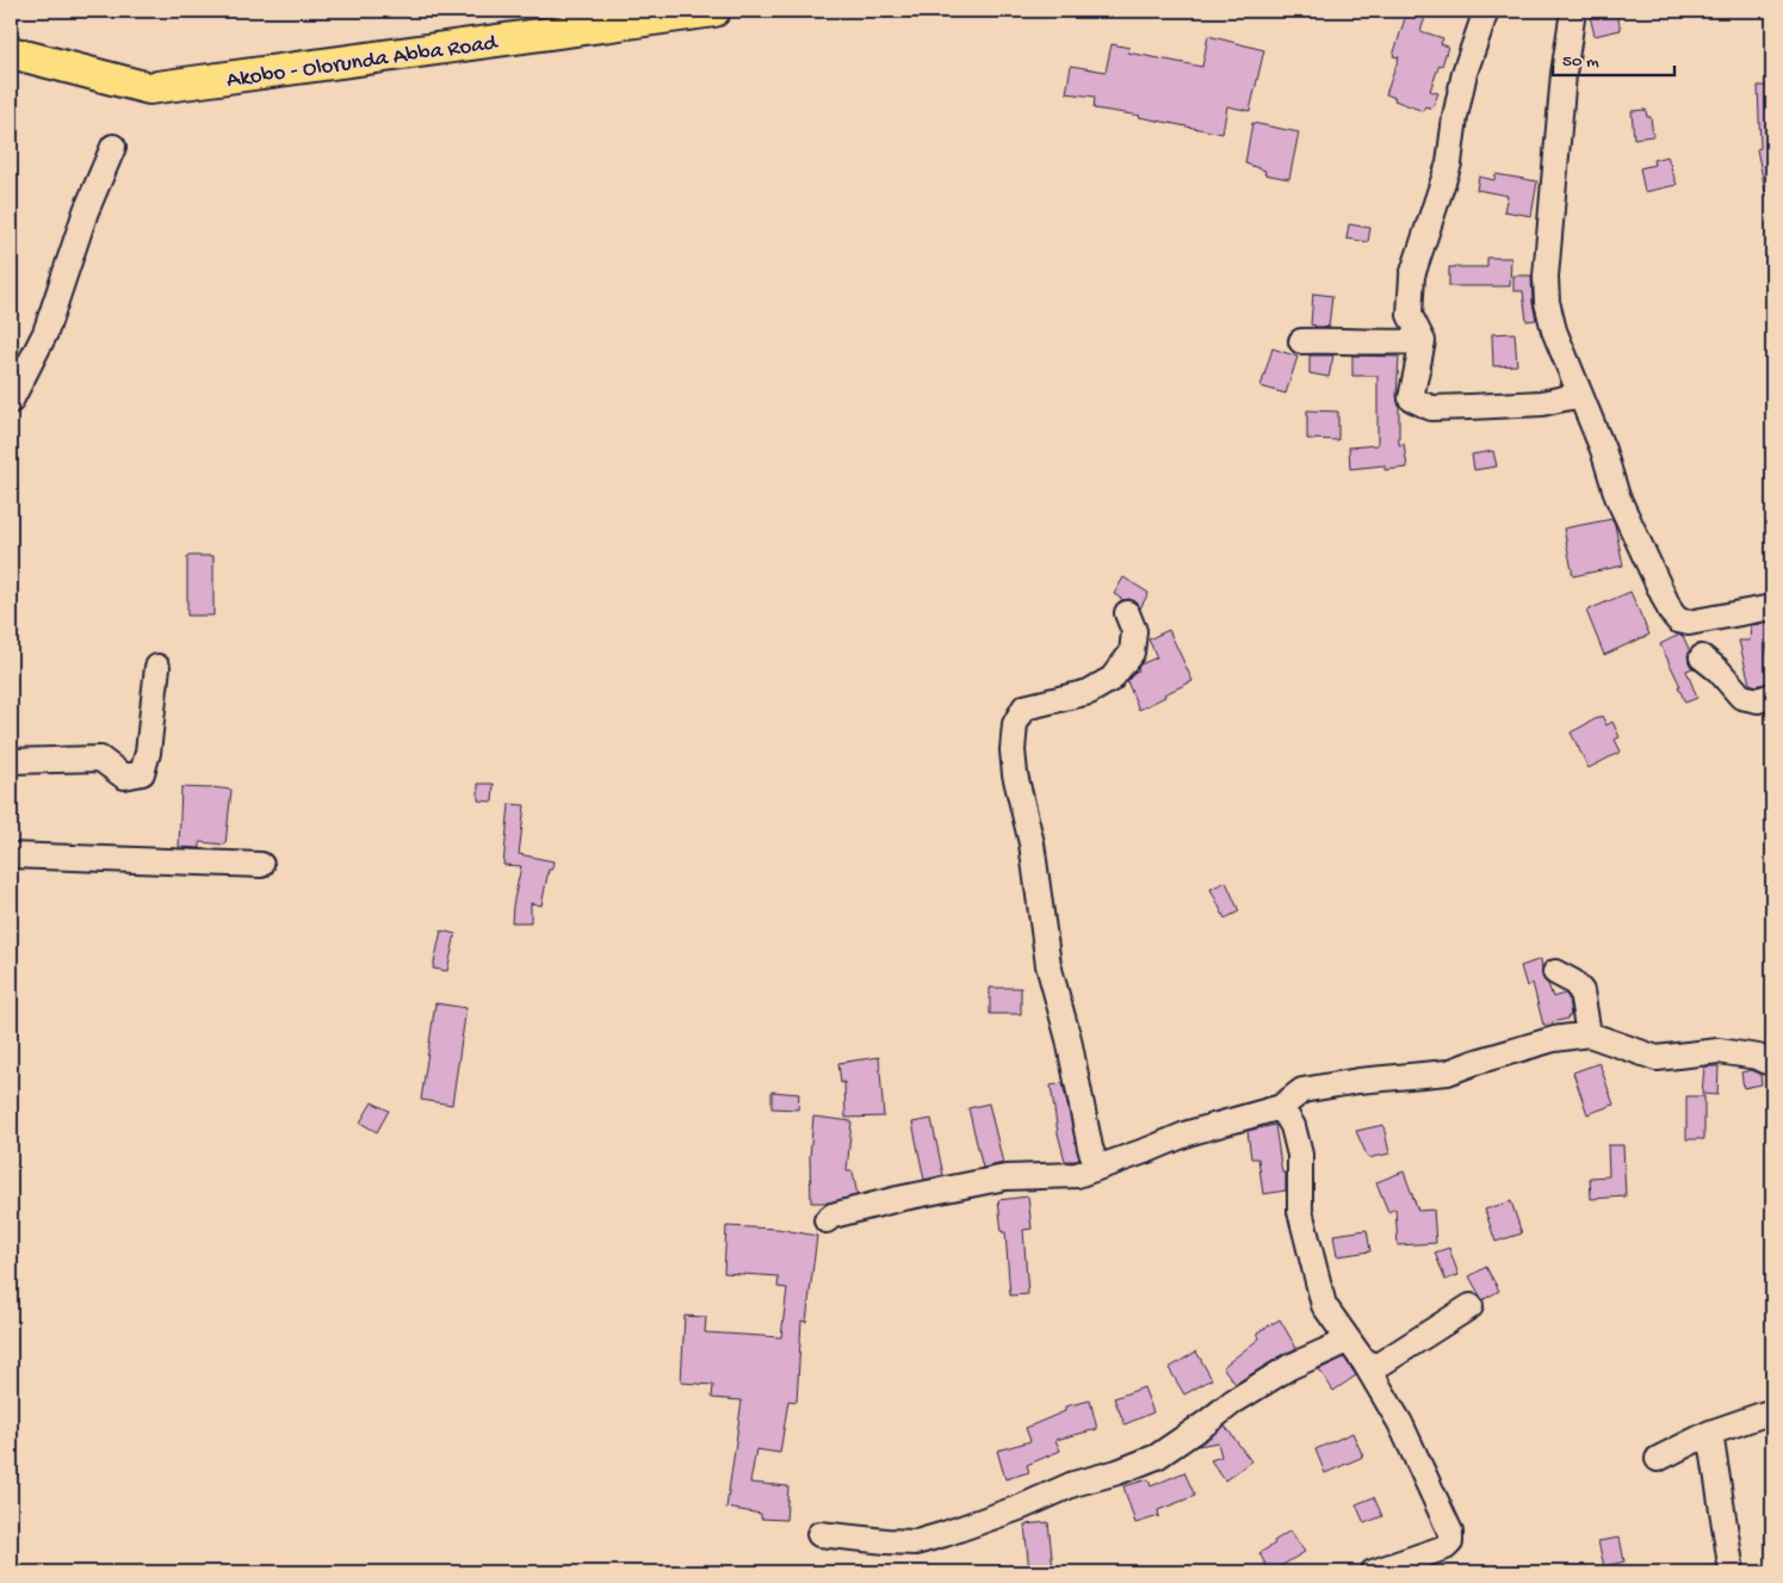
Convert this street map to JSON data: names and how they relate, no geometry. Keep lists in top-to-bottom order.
{
  "streets": {
    "main road": ["Akobo - Olorunda Abba Road"]
  },
  "scale_bar": "50 m"
}
